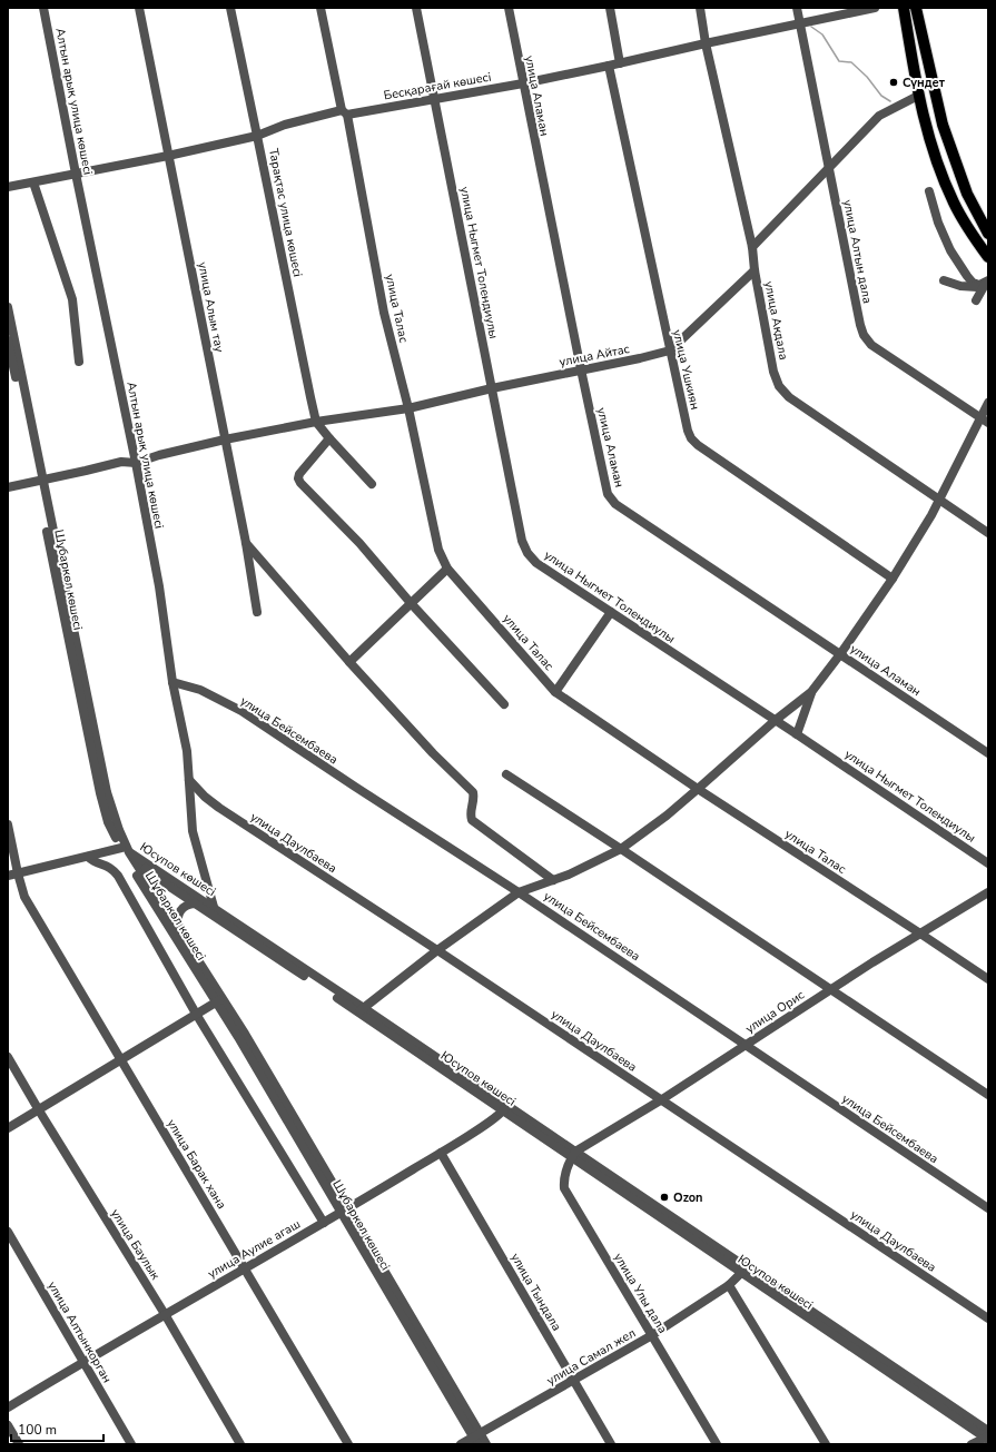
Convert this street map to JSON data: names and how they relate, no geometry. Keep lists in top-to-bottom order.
{
  "streets": {
    "street": [
      "Бесқарағай көшесі",
      "улица Аламан",
      "Алтын арық улица көшесі",
      "Тарақтас улица көшесі",
      "улица Алтын дала",
      "улица Ныгмет Толендиулы",
      "улица Алым тау",
      "улица Талас",
      "улица Акдала",
      "улица Айтас",
      "улица Ушкиян",
      "Шұбаркөл көшесі",
      "улица Бейсембаева",
      "улица Даулбаева",
      "Юсупов көшесі",
      "улица Орис",
      "улица Барак хана",
      "улица Баулык",
      "улица Аулие агаш",
      "улица Тындала",
      "улица Улы дала",
      "улица Алтынкорган",
      "улица Самал жел"
    ]
  },
  "crossings": [
    ["Бесқарағай көшесі", "улица Аламан"],
    ["Бесқарағай көшесі", "Алтын арық улица көшесі"],
    ["Бесқарағай көшесі", "Тарақтас улица көшесі"],
    ["Бесқарағай көшесі", "улица Алтын дала"],
    ["Бесқарағай көшесі", "улица Ныгмет Толендиулы"],
    ["Бесқарағай көшесі", "улица Алым тау"],
    ["Бесқарағай көшесі", "улица Талас"],
    ["Бесқарағай көшесі", "улица Акдала"],
    ["Бесқарағай көшесі", "улица Ушкиян"],
    ["улица Аламан", "улица Айтас"],
    ["Алтын арық улица көшесі", "улица Айтас"],
    ["Алтын арық улица көшесі", "улица Бейсембаева"],
    ["Алтын арық улица көшесі", "улица Даулбаева"],
    ["Алтын арық улица көшесі", "Юсупов көшесі"],
    ["Тарақтас улица көшесі", "улица Айтас"],
    ["улица Ныгмет Толендиулы", "улица Айтас"],
    ["улица Алым тау", "улица Айтас"],
    ["улица Талас", "улица Айтас"],
    ["улица Талас", "улица Орис"],
    ["улица Акдала", "улица Айтас"],
    ["улица Айтас", "улица Ушкиян"],
    ["улица Айтас", "Шұбаркөл көшесі"],
    ["Шұбаркөл көшесі", "Юсупов көшесі"],
    ["Шұбаркөл көшесі", "улица Аулие агаш"],
    ["Шұбаркөл көшесі", "улица Самал жел"],
    ["улица Бейсембаева", "улица Орис"],
    ["улица Даулбаева", "улица Орис"],
    ["Юсупов көшесі", "улица Орис"],
    ["Юсупов көшесі", "улица Аулие агаш"],
    ["Юсупов көшесі", "улица Улы дала"],
    ["Юсупов көшесі", "улица Самал жел"],
    ["улица Орис", "улица Улы дала"],
    ["улица Барак хана", "улица Аулие агаш"],
    ["улица Баулык", "улица Аулие агаш"],
    ["улица Аулие агаш", "улица Тындала"],
    ["улица Аулие агаш", "улица Алтынкорган"],
    ["улица Тындала", "улица Самал жел"],
    ["улица Улы дала", "улица Самал жел"]
  ],
  "places": ["Сүндет", "Ozon"],
  "scale_bar": "100 m"
}
